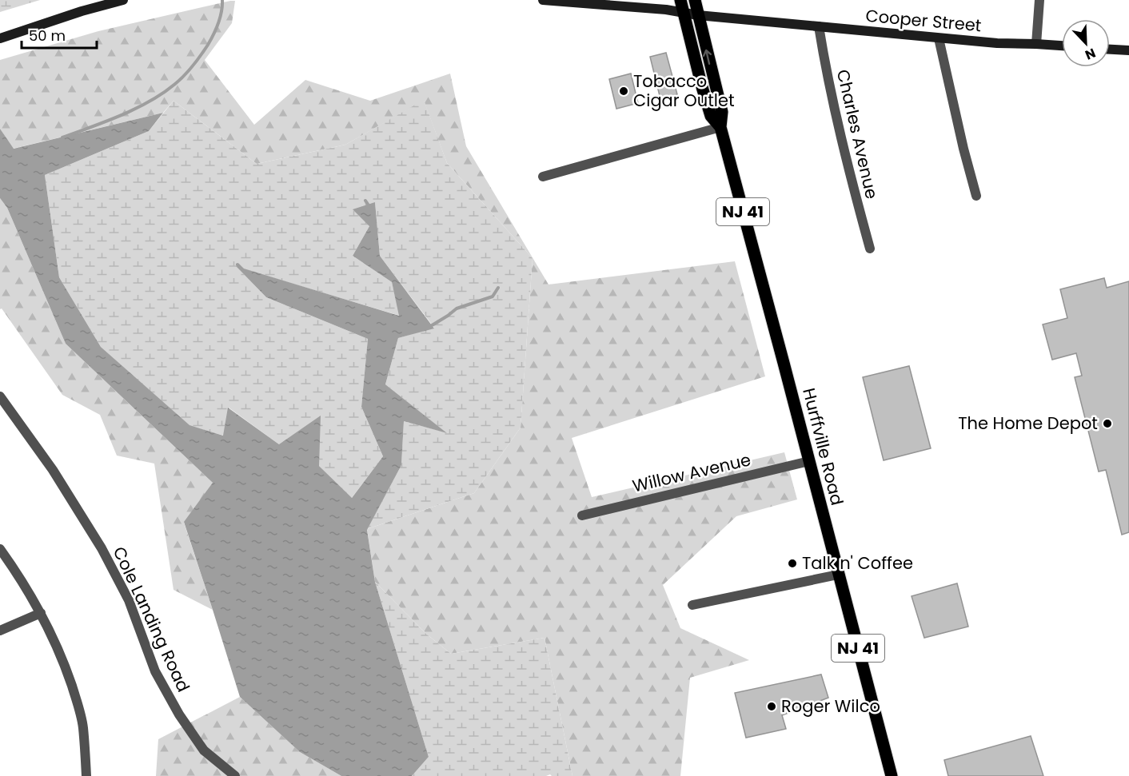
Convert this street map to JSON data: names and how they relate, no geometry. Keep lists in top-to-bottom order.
{
  "streets": {
    "main road": ["Cooper Street", "NJ 41", "Hurffville Road"],
    "street": ["Charles Avenue", "Willow Avenue", "Cole Landing Road"]
  },
  "crossings": [
    ["Cooper Street", "Charles Avenue"],
    ["Cooper Street", "Hurffville Road"],
    ["Hurffville Road", "Willow Avenue"]
  ],
  "places": [
    "Tobacco Cigar Outlet",
    "The Home Depot",
    "Talk n' Coffee",
    "Roger Wilco"
  ],
  "scale_bar": "50 m",
  "north": "bottom right"
}
